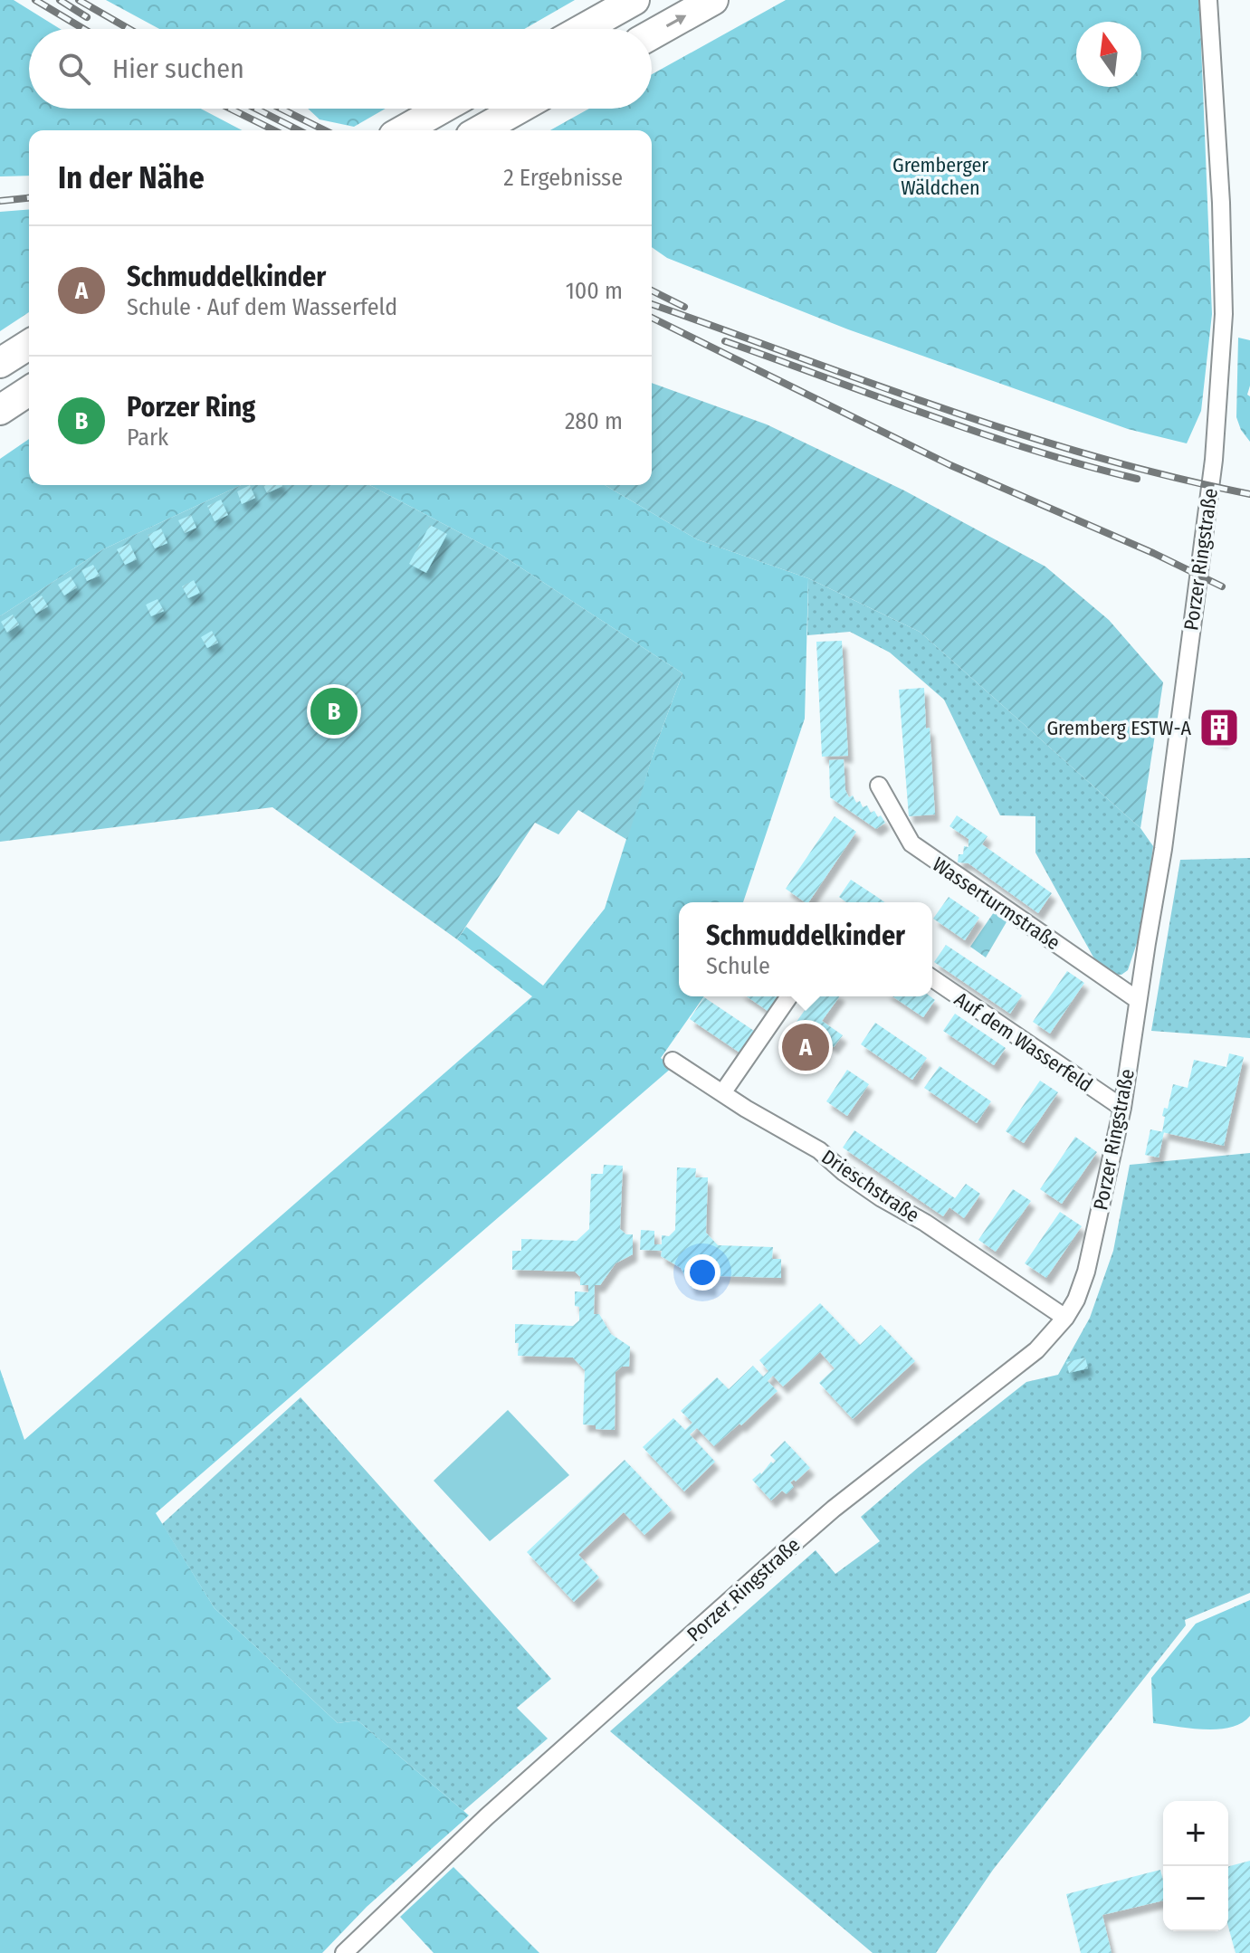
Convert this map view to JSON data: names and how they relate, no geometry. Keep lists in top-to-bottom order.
{
  "streets": {
    "street": [
      "Porzer Ringstraße",
      "Wasserturmstraße",
      "Auf dem Wasserfeld",
      "Drieschstraße"
    ]
  },
  "crossings": [
    ["Porzer Ringstraße", "Wasserturmstraße"],
    ["Porzer Ringstraße", "Auf dem Wasserfeld"],
    ["Porzer Ringstraße", "Drieschstraße"]
  ],
  "parks": ["Gremberger Wäldchen"],
  "places": {
    "building": ["Gremberg ESTW-A"]
  },
  "north": "top",
  "page": {
    "search": "Hier suchen",
    "heading": ["In der Nähe", "2 Ergebnisse"],
    "list": [
      {
        "mark": "A",
        "name": "Schmuddelkinder",
        "note": "Schule · Auf dem Wasserfeld",
        "value": "100 m"
      },
      {
        "mark": "B",
        "name": "Porzer Ring",
        "note": "Park",
        "value": "280 m"
      }
    ],
    "pins": ["B", "A"],
    "popup": ["Schmuddelkinder", "Schule"],
    "map_buttons": ["+", "−"]
  }
}
